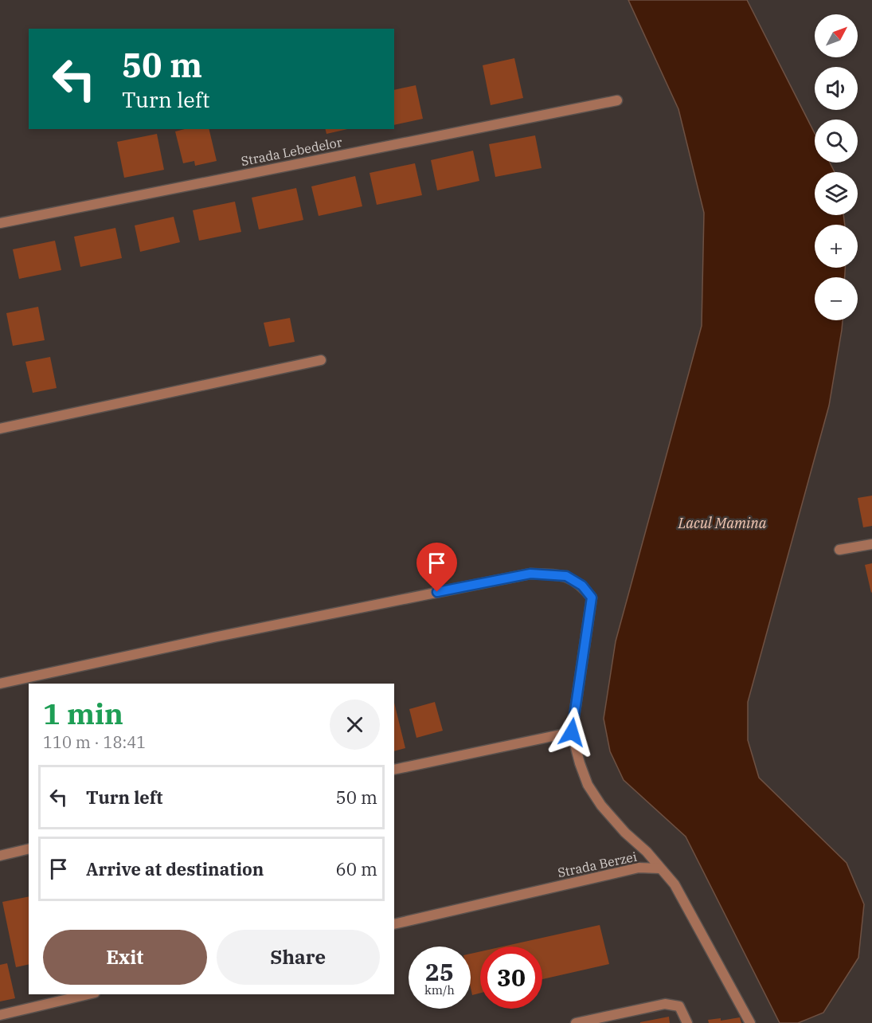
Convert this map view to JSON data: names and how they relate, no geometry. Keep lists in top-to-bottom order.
{
  "streets": {
    "street": ["Strada Lebedelor", "Strada Berzei"]
  },
  "water": ["Lacul Mamina"],
  "north": "top right",
  "page": {
    "map_buttons": ["+", "−"],
    "turn": ["50 m", "Turn left"],
    "heading": ["1 min", "110 m · 18:41"],
    "list": [
      {
        "name": "Turn left",
        "value": "50 m"
      },
      {
        "name": "Arrive at destination",
        "value": "60 m"
      }
    ],
    "buttons": ["Exit", "Share"],
    "speed": "25 km/h",
    "limit": "30"
  }
}
